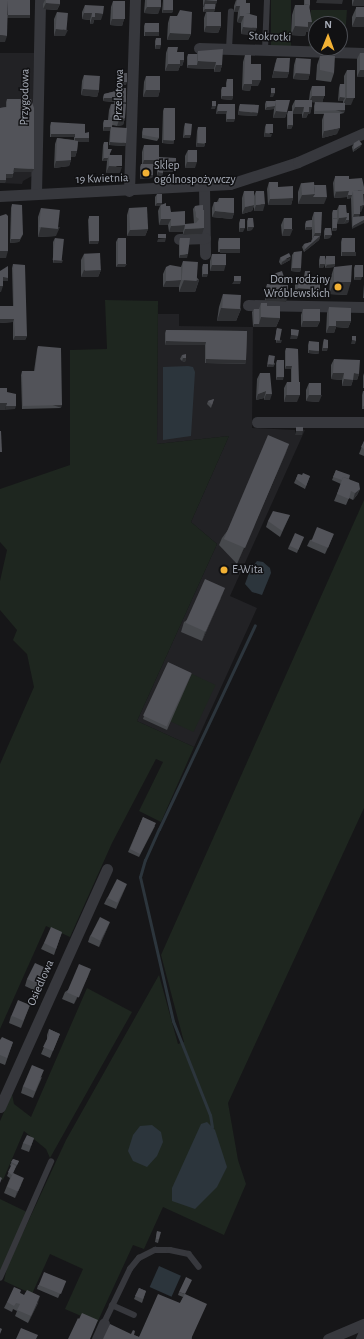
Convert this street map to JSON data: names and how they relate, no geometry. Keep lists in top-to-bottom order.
{
  "streets": {
    "street": [
      "Stokrotki",
      "Przelotowa",
      "Przygodowa",
      "19 Kwietnia",
      "Osiedlowa"
    ]
  },
  "crossings": [
    ["Przelotowa", "19 Kwietnia"],
    ["Przygodowa", "19 Kwietnia"]
  ],
  "places": ["Sklep ogólnospożywczy", "Dom rodziny Wróblewskich", "E-Wita"],
  "north": "top"
}
